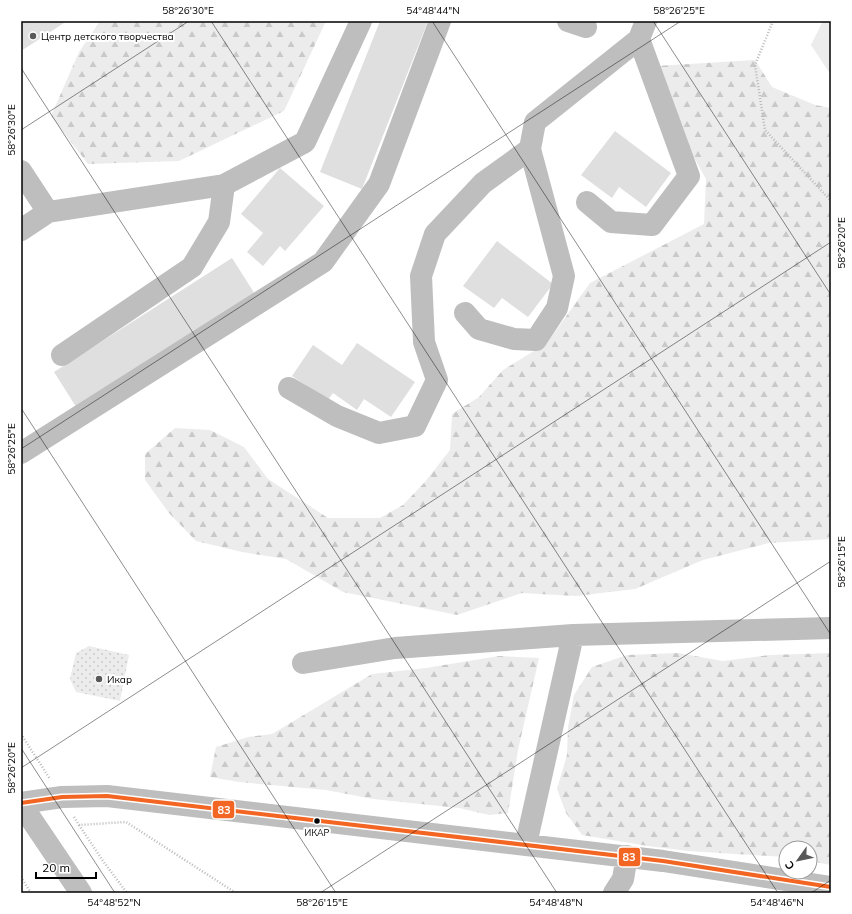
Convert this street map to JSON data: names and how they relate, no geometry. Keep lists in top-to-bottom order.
{
  "places": ["Центр детского творчества", "Икар", "ИКАР"],
  "lines": ["transit line 83"],
  "scale_bar": "20 m",
  "north": "bottom left",
  "coordinates": [
    "58°26'30\"E",
    "54°48'44\"N",
    "58°26'25\"E",
    "58°26'20\"E",
    "58°26'15\"E",
    "54°48'52\"N",
    "54°48'48\"N",
    "54°48'46\"N"
  ]
}
